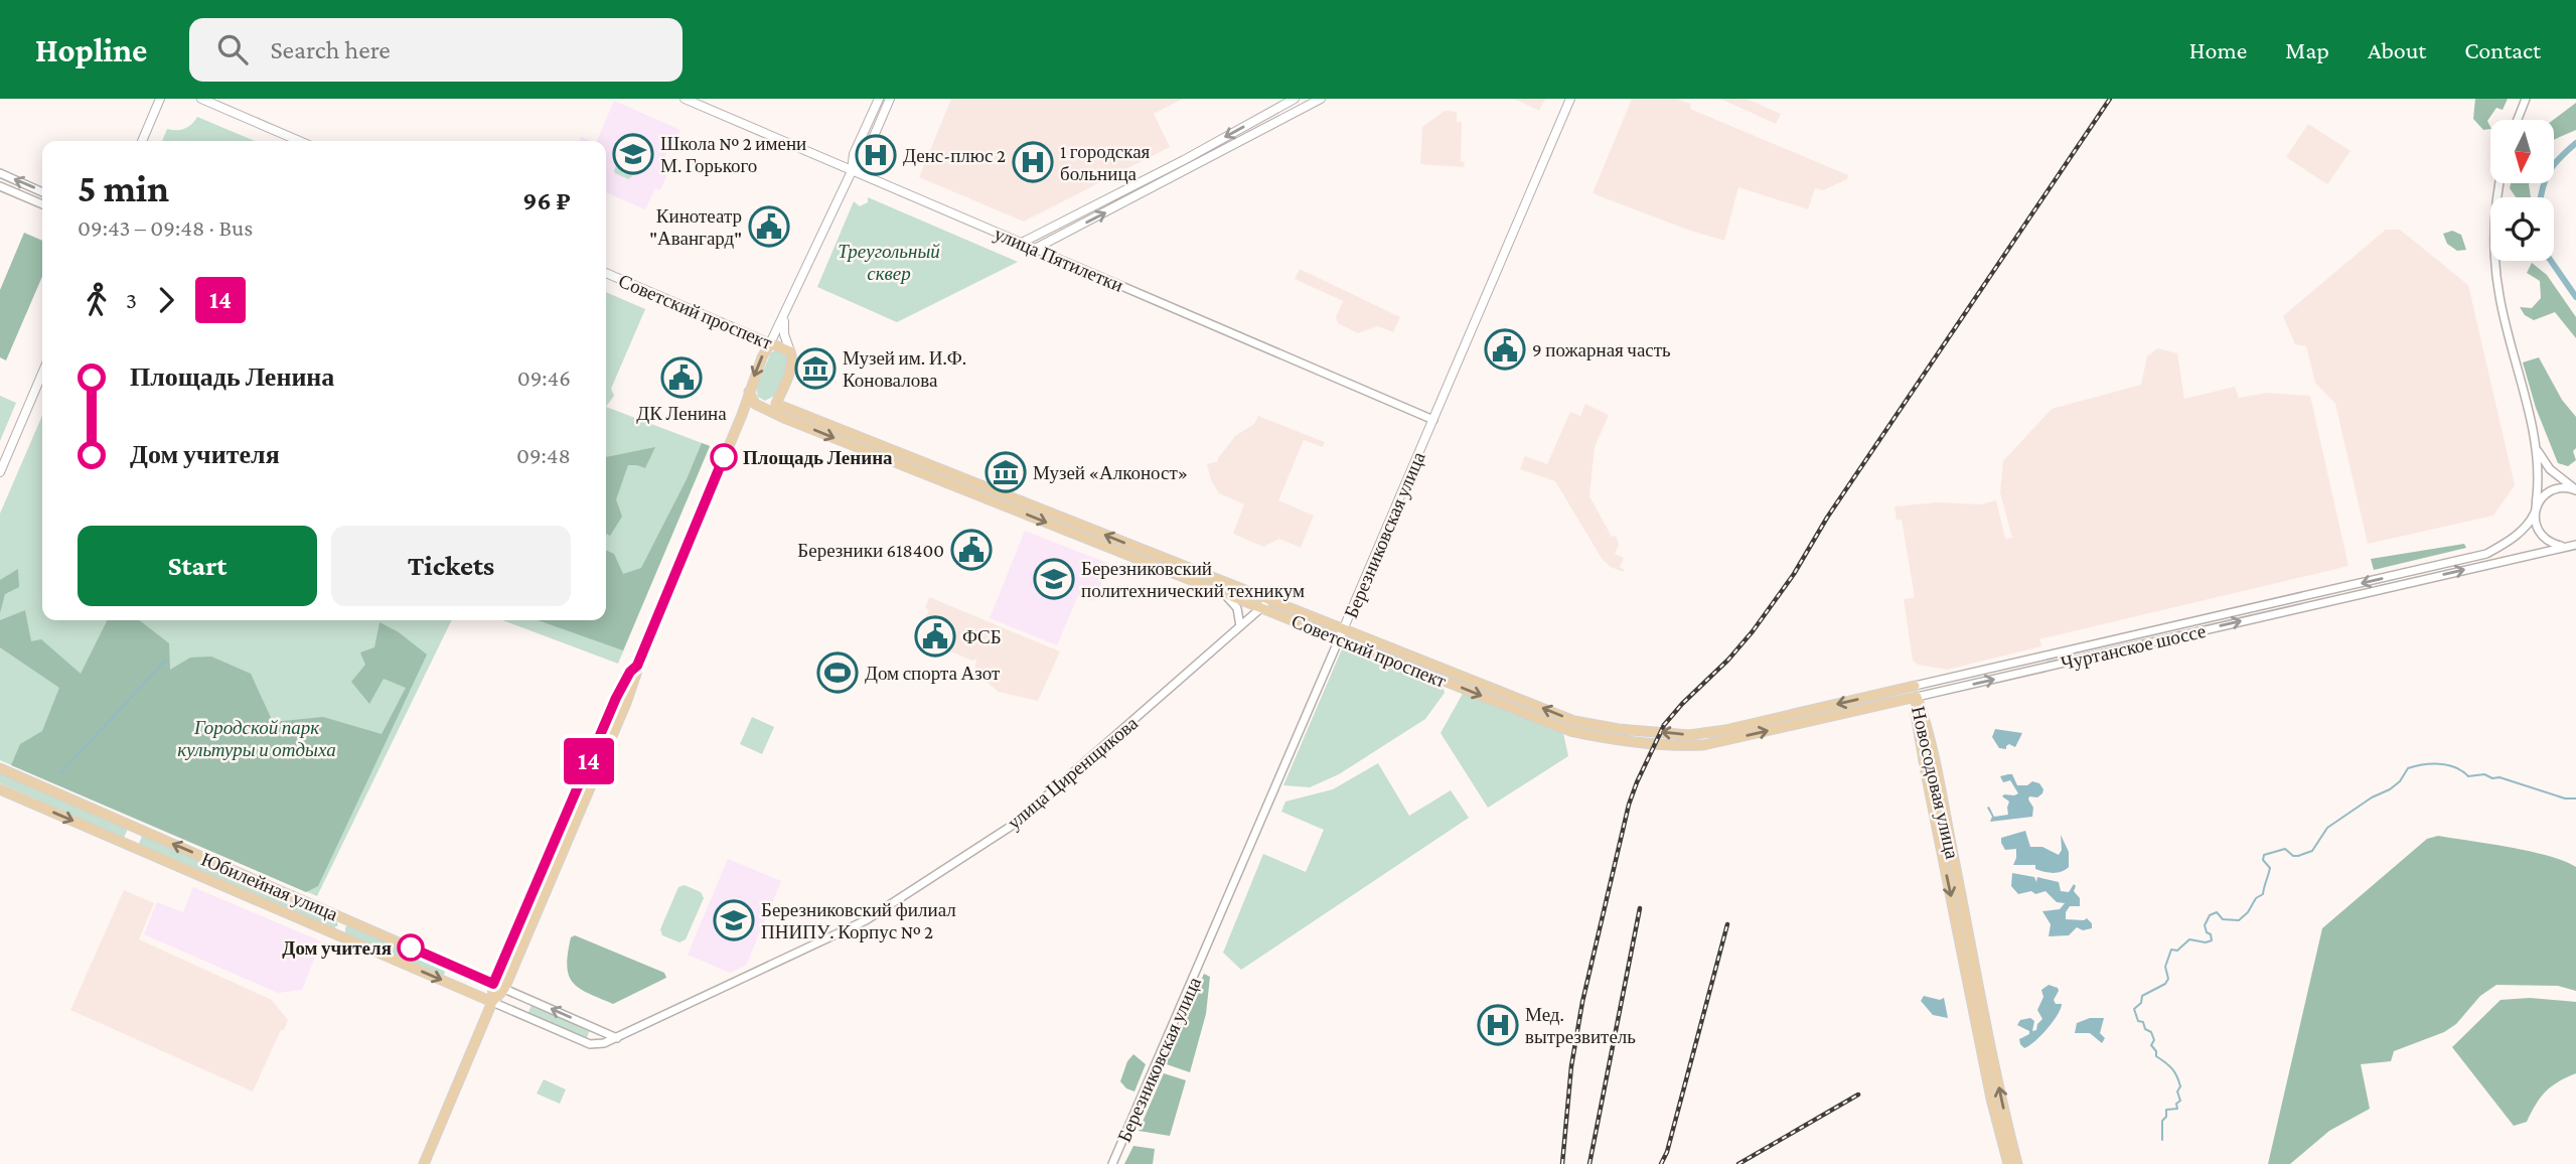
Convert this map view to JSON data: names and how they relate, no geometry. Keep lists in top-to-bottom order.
{
  "streets": {
    "main road": [
      "улица Пятилетки",
      "Советский проспект",
      "Березниковская улица",
      "Чуртанское шоссе",
      "Новосодовая улица",
      "Юбилейная улица"
    ],
    "street": ["улица Циренщикова"]
  },
  "crossings": [
    ["улица Пятилетки", "Березниковская улица"],
    ["Советский проспект", "Березниковская улица"],
    ["Советский проспект", "Чуртанское шоссе"],
    ["Советский проспект", "улица Циренщикова"],
    ["Чуртанское шоссе", "Новосодовая улица"],
    ["улица Циренщикова", "Юбилейная улица"]
  ],
  "parks": ["Треугольный сквер", "Городской парк культуры и отдыха"],
  "places": {
    "school or university": ["Школа № 2 имени М. Горького", "Березниковский политехнический техникум", "Березниковский филиал ПНИПУ. Корпус № 2"],
    "hospital": ["Денс-плюс 2", "1 городская больница", "Мед. вытрезвитель"],
    "public building": [
      "Кинотеатр \"Авангард\"",
      "9 пожарная часть",
      "ДК Ленина",
      "Березники 618400",
      "ФСБ"
    ],
    "museum": ["Музей им. И.Ф. Коновалова", "Музей «Алконост»"],
    "other": ["Площадь Ленина", "Дом учителя"],
    "sports": ["Дом спорта Азот"]
  },
  "lines": ["bus line 14"],
  "north": "bottom",
  "page": {
    "header": "Hopline",
    "search": "Search here",
    "nav": [
      "Home",
      "Map",
      "About",
      "Contact"
    ],
    "on_map": "14",
    "heading": ["5 min", "09:43 – 09:48 · Bus", "96 ₽"],
    "legs": ["3", "14"],
    "list": [
      {
        "name": "Площадь Ленина",
        "value": "09:46"
      },
      {
        "name": "Дом учителя",
        "value": "09:48"
      }
    ],
    "buttons": ["Start", "Tickets"]
  }
}
